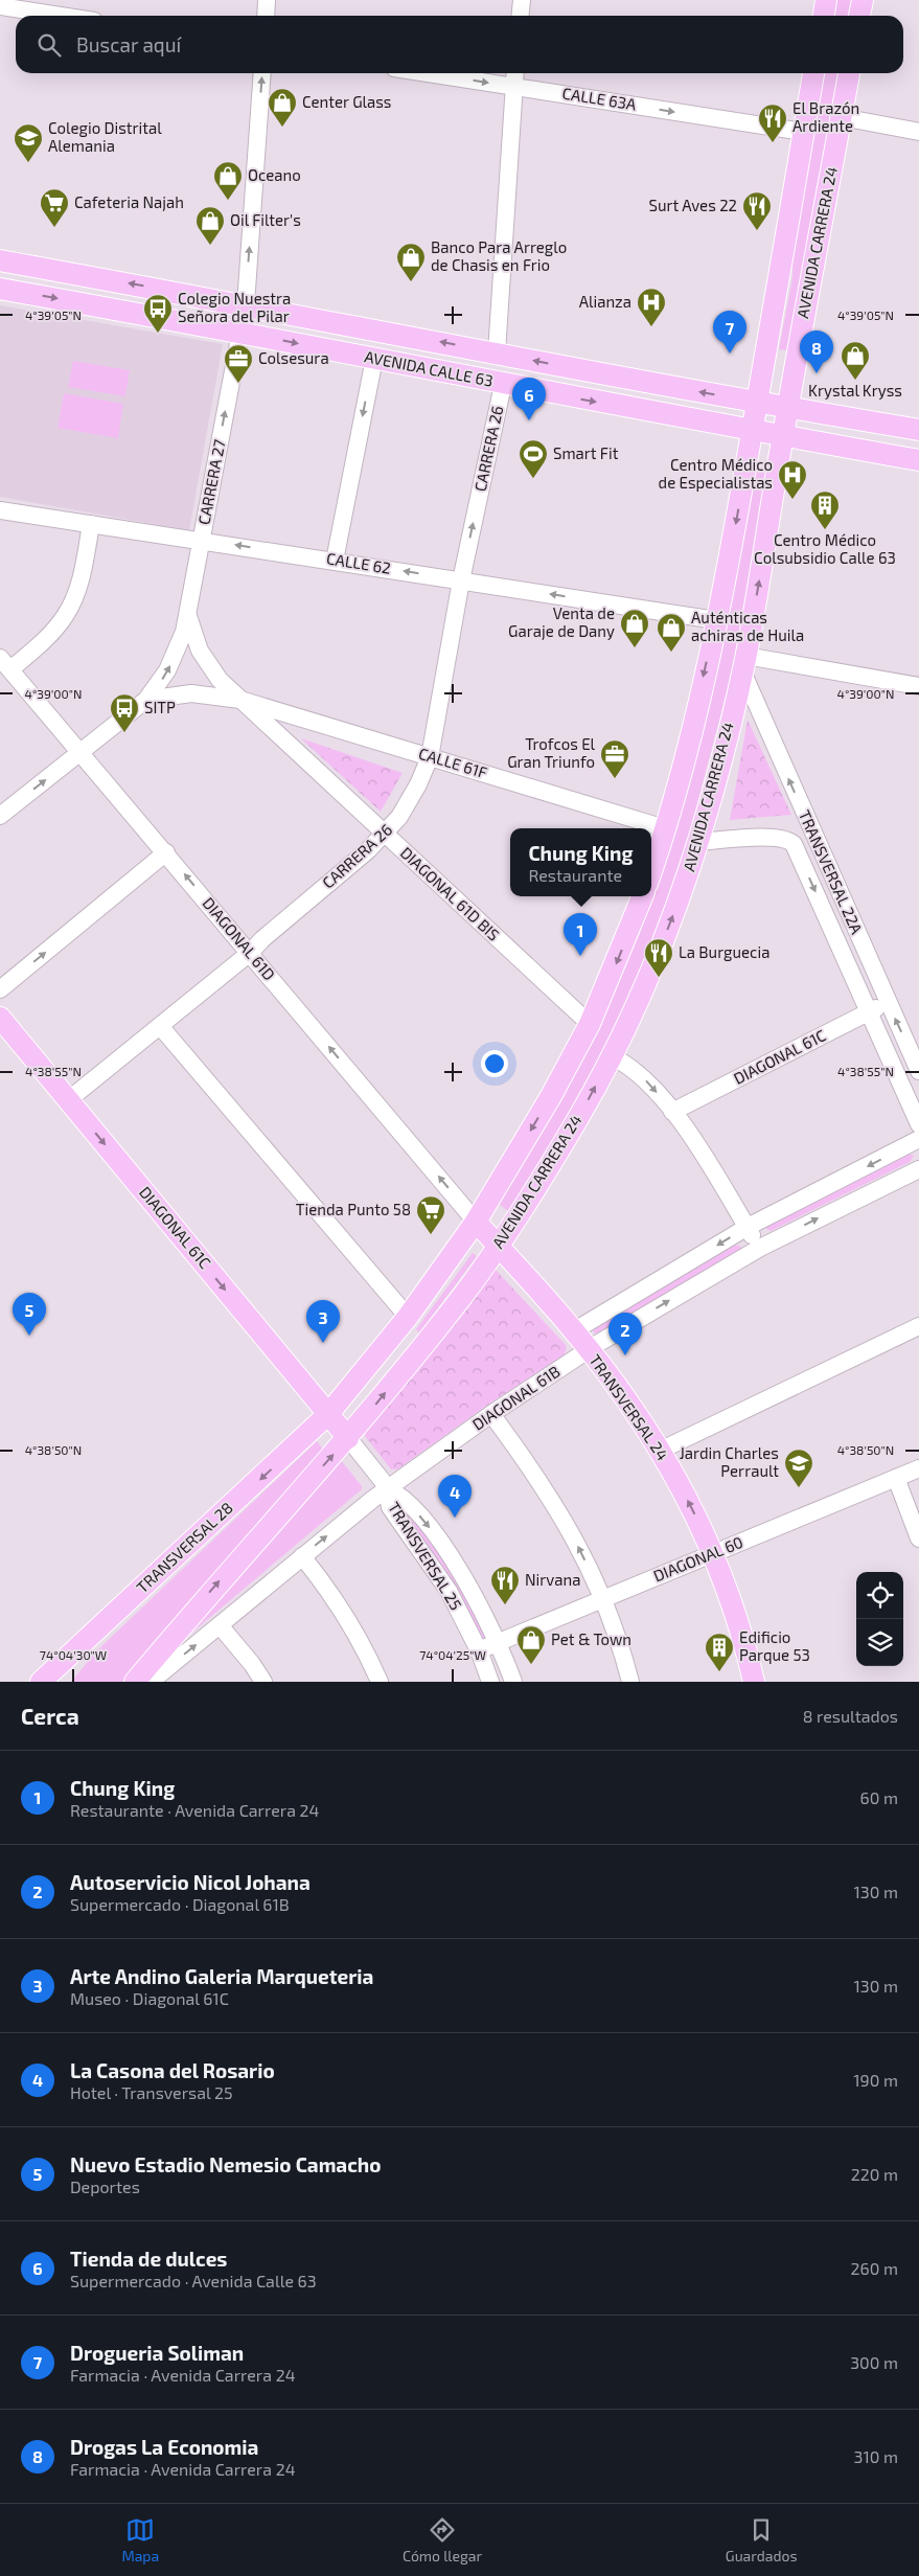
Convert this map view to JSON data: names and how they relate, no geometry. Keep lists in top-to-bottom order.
{
  "streets": {
    "main road": [
      "AVENIDA CARRERA 24",
      "AVENIDA CALLE 63",
      "DIAGONAL 61C",
      "TRANSVERSAL 24",
      "TRANSVERSAL 28"
    ],
    "street": [
      "CALLE 63A",
      "CARRERA 26",
      "CARRERA 27",
      "CALLE 62",
      "CALLE 61F",
      "TRANSVERSAL 22A",
      "DIAGONAL 61D BIS",
      "DIAGONAL 61D",
      "DIAGONAL 61B",
      "TRANSVERSAL 25",
      "DIAGONAL 60"
    ]
  },
  "crossings": [
    ["CALLE 63A", "AVENIDA CARRERA 24"],
    ["AVENIDA CARRERA 24", "AVENIDA CALLE 63"],
    ["AVENIDA CARRERA 24", "CALLE 62"],
    ["AVENIDA CARRERA 24", "CALLE 61F"],
    ["AVENIDA CARRERA 24", "TRANSVERSAL 22A"],
    ["AVENIDA CARRERA 24", "DIAGONAL 61D BIS"],
    ["AVENIDA CARRERA 24", "DIAGONAL 61D"],
    ["AVENIDA CARRERA 24", "DIAGONAL 61C"],
    ["AVENIDA CARRERA 24", "TRANSVERSAL 24"],
    ["AVENIDA CARRERA 24", "TRANSVERSAL 28"],
    ["AVENIDA CARRERA 24", "TRANSVERSAL 25"],
    ["AVENIDA CALLE 63", "CARRERA 26"],
    ["AVENIDA CALLE 63", "CARRERA 27"],
    ["CARRERA 26", "CALLE 62"],
    ["CARRERA 26", "CALLE 61F"],
    ["CARRERA 26", "DIAGONAL 61D BIS"],
    ["CARRERA 26", "DIAGONAL 61D"],
    ["CARRERA 26", "DIAGONAL 61C"],
    ["CARRERA 27", "CALLE 62"],
    ["CARRERA 27", "CALLE 61F"],
    ["CARRERA 27", "DIAGONAL 61D BIS"],
    ["CARRERA 27", "DIAGONAL 61D"],
    ["CALLE 61F", "DIAGONAL 61D BIS"],
    ["TRANSVERSAL 22A", "DIAGONAL 61C"],
    ["DIAGONAL 61D", "TRANSVERSAL 24"],
    ["DIAGONAL 61C", "TRANSVERSAL 28"],
    ["DIAGONAL 61C", "TRANSVERSAL 25"],
    ["DIAGONAL 61B", "TRANSVERSAL 24"],
    ["DIAGONAL 61B", "TRANSVERSAL 25"],
    ["TRANSVERSAL 24", "DIAGONAL 60"],
    ["TRANSVERSAL 25", "DIAGONAL 60"]
  ],
  "one_way": ["CALLE 63A", "CALLE 62"],
  "places": {
    "shop": [
      "Center Glass",
      "Oceano",
      "Oil Filter's",
      "Banco Para Arreglo de Chasis en Frio",
      "Krystal Kryss",
      "Venta de Garaje de Dany",
      "Auténticas achiras de Huila",
      "Pet & Town"
    ],
    "restaurant": [
      "El Brazón Ardiente",
      "Surt Aves 22",
      "La Burguecia",
      "Nirvana"
    ],
    "school or university": ["Colegio Distrital Alemania", "Jardin Charles Perrault"],
    "supermarket": ["Cafeteria Najah", "Tienda Punto 58"],
    "hospital": ["Alianza", "Centro Médico de Especialistas"],
    "bus stop": ["Colegio Nuestra Señora del Pilar", "SITP"],
    "office": ["Colsesura", "Trofcos El Gran Triunfo"],
    "sports": ["Smart Fit"],
    "building": ["Centro Médico Colsubsidio Calle 63", "Edificio Parque 53"]
  },
  "page": {
    "search": "Buscar aquí",
    "pins": [
      "7",
      "8",
      "6",
      "1",
      "5",
      "3",
      "2",
      "4"
    ],
    "popup": ["Chung King", "Restaurante"],
    "heading": ["Cerca", "8 resultados"],
    "list": [
      {
        "mark": "1",
        "name": "Chung King",
        "note": "Restaurante · Avenida Carrera 24",
        "value": "60 m"
      },
      {
        "mark": "2",
        "name": "Autoservicio Nicol Johana",
        "note": "Supermercado · Diagonal 61B",
        "value": "130 m"
      },
      {
        "mark": "3",
        "name": "Arte Andino Galeria Marqueteria",
        "note": "Museo · Diagonal 61C",
        "value": "130 m"
      },
      {
        "mark": "4",
        "name": "La Casona del Rosario",
        "note": "Hotel · Transversal 25",
        "value": "190 m"
      },
      {
        "mark": "5",
        "name": "Nuevo Estadio Nemesio Camacho",
        "note": "Deportes",
        "value": "220 m"
      },
      {
        "mark": "6",
        "name": "Tienda de dulces",
        "note": "Supermercado · Avenida Calle 63",
        "value": "260 m"
      },
      {
        "mark": "7",
        "name": "Drogueria Soliman",
        "note": "Farmacia · Avenida Carrera 24",
        "value": "300 m"
      },
      {
        "mark": "8",
        "name": "Drogas La Economia",
        "note": "Farmacia · Avenida Carrera 24",
        "value": "310 m"
      }
    ],
    "nav": ["Mapa", "Cómo llegar", "Guardados"]
  },
  "coordinates": [
    "4°39'05\"N",
    "4°39'00\"N",
    "4°38'55\"N",
    "4°38'50\"N",
    "74°04'30\"W",
    "74°04'25\"W"
  ]
}
